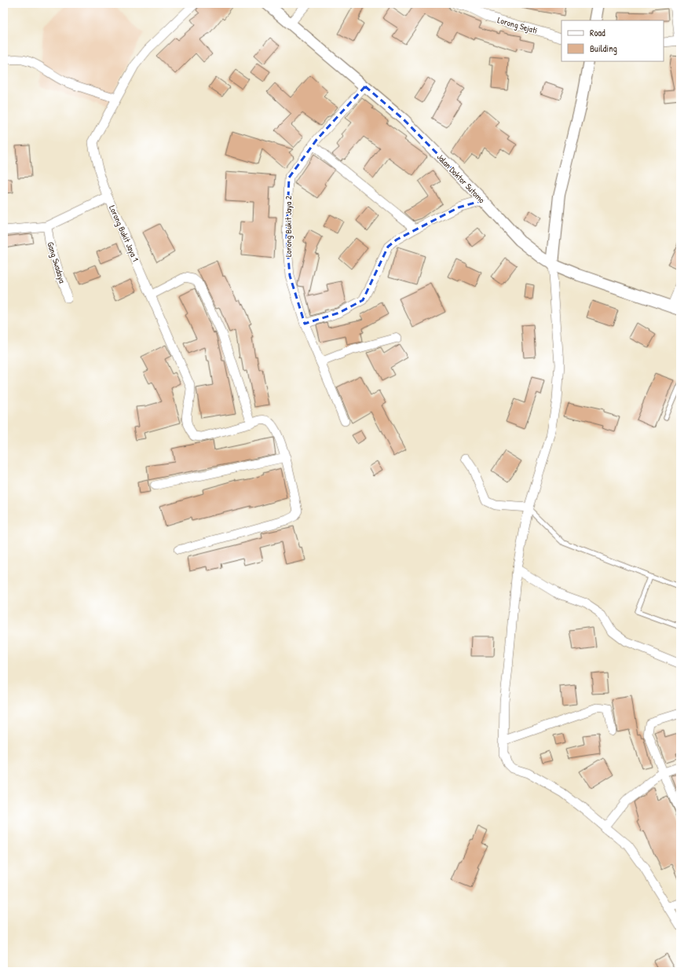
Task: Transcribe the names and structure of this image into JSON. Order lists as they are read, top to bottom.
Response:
{
  "streets": {
    "street": [
      "Lorong Sejati",
      "Jalan Doktor Sutomo",
      "Lorong Bukit Jaya 2",
      "Lorong Bukit Jaya 1",
      "Gang Swadaya"
    ]
  },
  "crossings": [
    ["Jalan Doktor Sutomo", "Lorong Bukit Jaya 2"]
  ],
  "legend": ["Road", "Building"]
}
